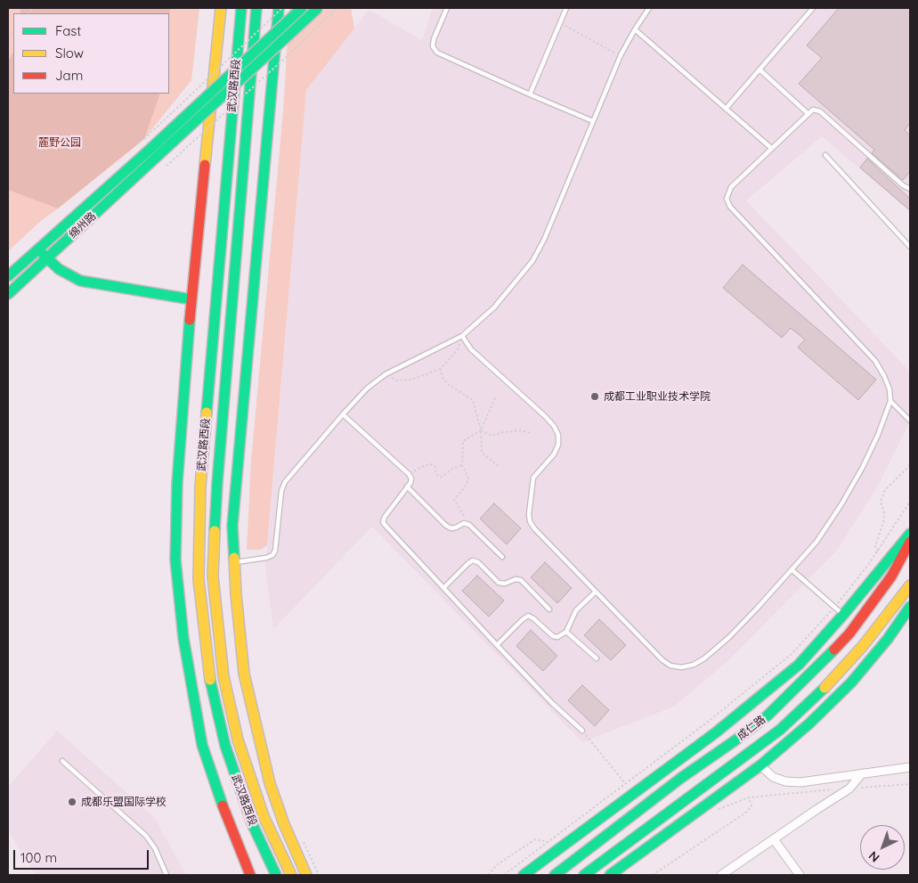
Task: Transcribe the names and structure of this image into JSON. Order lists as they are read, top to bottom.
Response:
{
  "streets": {
    "main road": ["武汉路西段", "绵州路", "成仁路"]
  },
  "parks": ["麓野公园"],
  "places": ["成都工业职业技术学院", "成都乐盟国际学校"],
  "legend": ["Fast", "Slow", "Jam"],
  "scale_bar": "100 m",
  "north": "bottom left"
}
